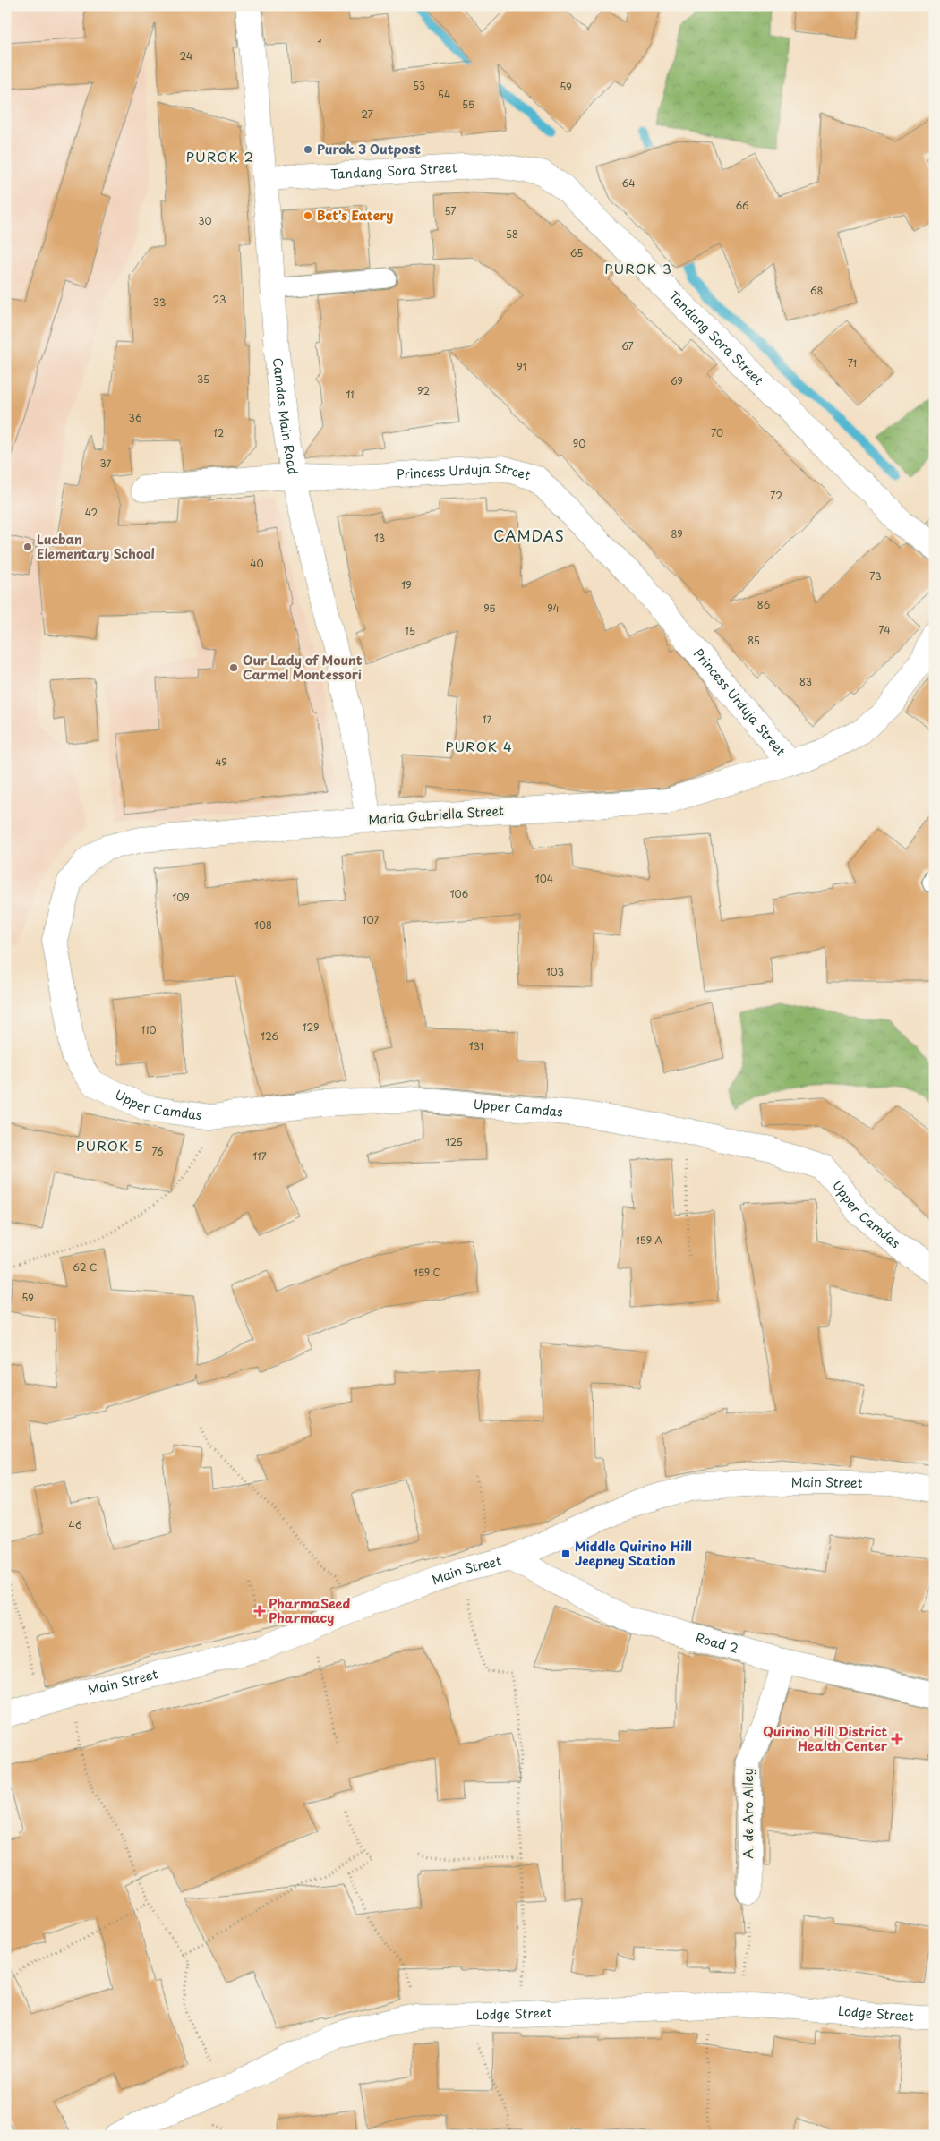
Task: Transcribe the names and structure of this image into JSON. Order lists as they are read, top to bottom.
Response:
{
  "streets": {
    "street": [
      "Tandang Sora Street",
      "Camdas Main Road",
      "Princess Urduja Street",
      "Maria Gabriella Street",
      "Upper Camdas",
      "Main Street",
      "Road 2",
      "A. de Aro Alley",
      "Lodge Street"
    ]
  },
  "crossings": [
    ["Tandang Sora Street", "Camdas Main Road"],
    ["Camdas Main Road", "Princess Urduja Street"],
    ["Camdas Main Road", "Maria Gabriella Street"],
    ["Princess Urduja Street", "Maria Gabriella Street"],
    ["Maria Gabriella Street", "Upper Camdas"],
    ["Main Street", "Road 2"],
    ["Road 2", "A. de Aro Alley"]
  ],
  "districts": [
    "PUROK 2",
    "PUROK 3",
    "CAMDAS",
    "PUROK 4",
    "PUROK 5"
  ],
  "places": {
    "other": [
      "Purok 3 Outpost",
      "Bet's Eatery",
      "Lucban Elementary School",
      "Our Lady of Mount Carmel Montessori"
    ],
    "transit": ["Middle Quirino Hill Jeepney Station"],
    "health": ["PharmaSeed Pharmacy", "Quirino Hill District Health Center"]
  },
  "house_numbers": [
    "1",
    "24",
    "53",
    "59",
    "54",
    "55",
    "27",
    "64",
    "66",
    "57",
    "30",
    "58",
    "65",
    "68",
    "23",
    "33",
    "67",
    "71",
    "91",
    "35",
    "69",
    "92",
    "11",
    "36",
    "12",
    "70",
    "90",
    "37",
    "72",
    "42",
    "89",
    "13",
    "40",
    "73",
    "19",
    "86",
    "95",
    "94",
    "74",
    "15",
    "85",
    "83",
    "17",
    "49",
    "104",
    "106",
    "109",
    "107",
    "108",
    "103",
    "129",
    "110",
    "126",
    "131",
    "125",
    "76",
    "117",
    "159 A",
    "62 C",
    "159 C",
    "59",
    "46"
  ]
}
